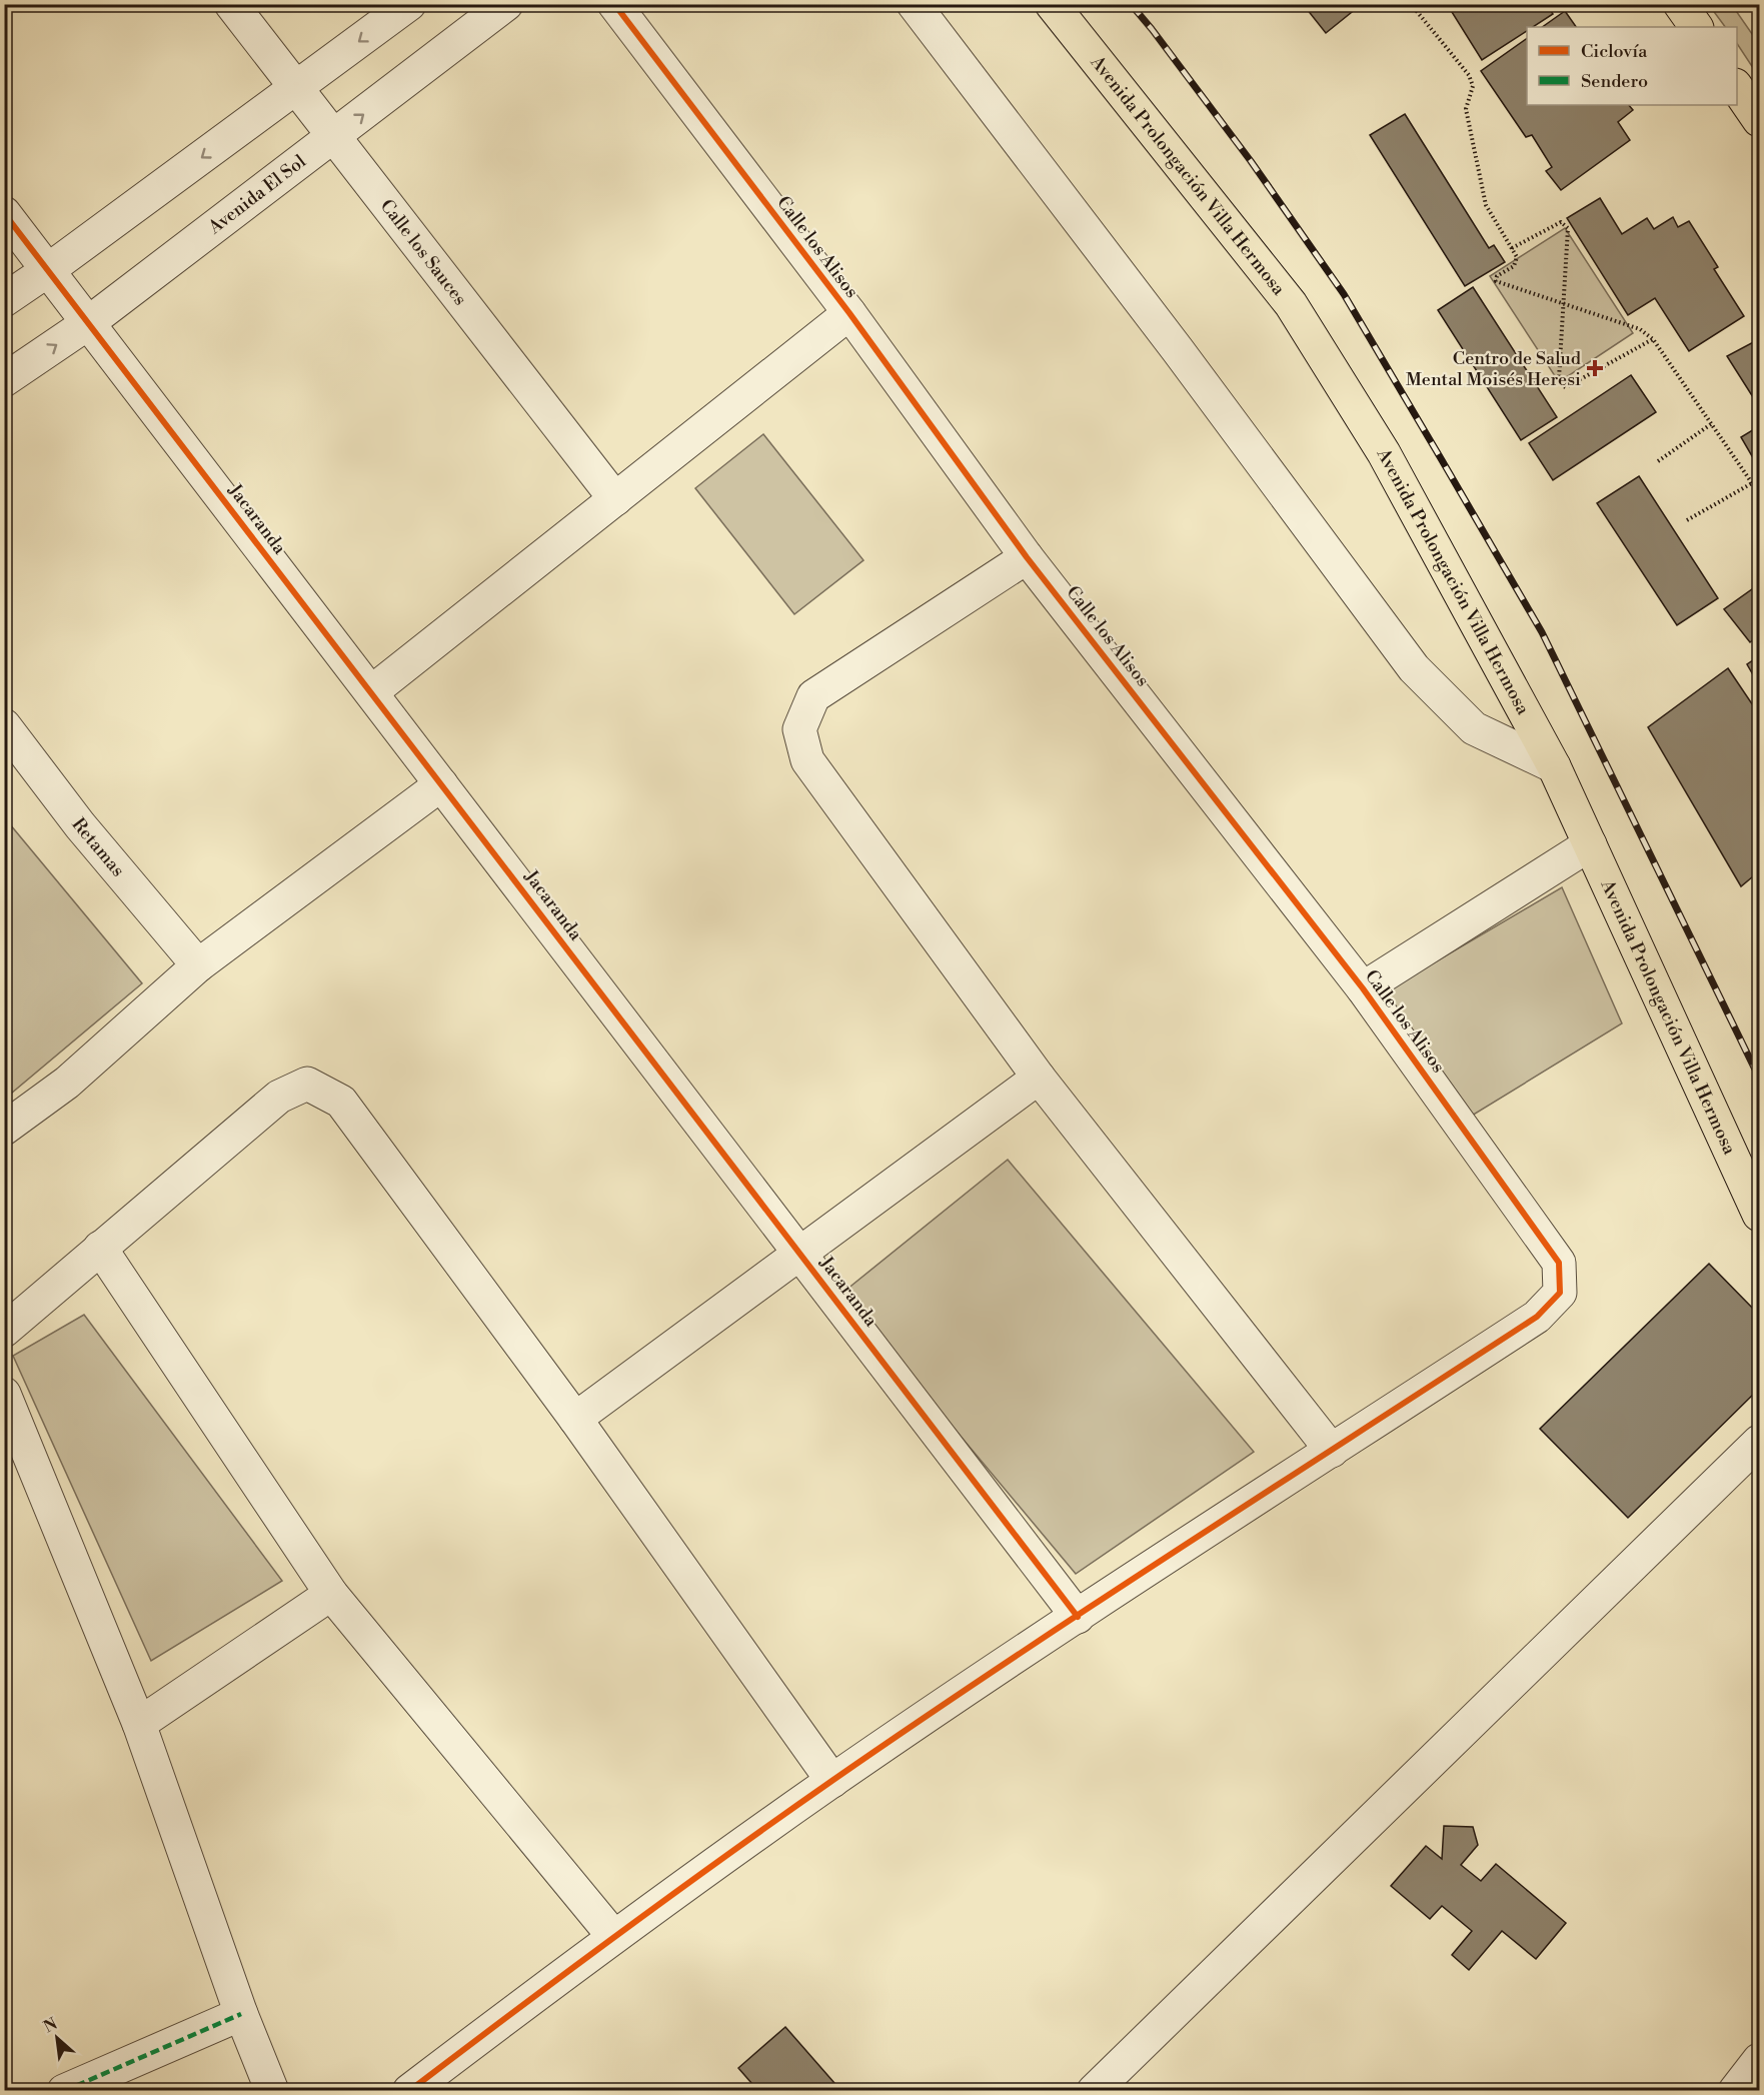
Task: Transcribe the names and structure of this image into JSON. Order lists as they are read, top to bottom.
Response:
{
  "streets": {
    "main road": ["Avenida Prolongación Villa Hermosa"],
    "street": [
      "Avenida El Sol",
      "Calle los Alisos",
      "Calle los Sauces",
      "Jacaranda",
      "Retamas"
    ]
  },
  "crossings": [
    ["Avenida El Sol", "Calle los Sauces"],
    ["Avenida El Sol", "Jacaranda"]
  ],
  "places": {
    "health": ["Centro de Salud Mental Moisés Heresi"]
  },
  "legend": ["Ciclovía", "Sendero"],
  "north": "top left"
}
